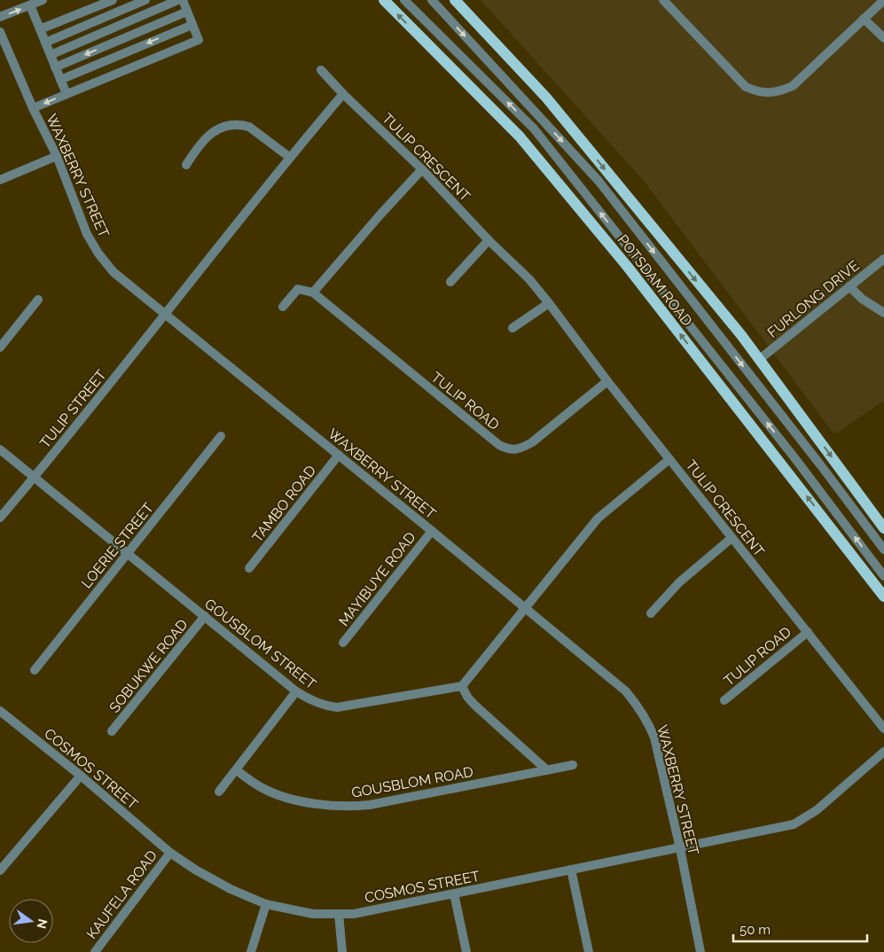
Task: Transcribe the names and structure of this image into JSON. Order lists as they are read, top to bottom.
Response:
{
  "streets": {
    "main road": ["POTSDAM ROAD"],
    "street": [
      "TULIP CRESCENT",
      "WAXBERRY STREET",
      "FURLONG DRIVE",
      "TULIP ROAD",
      "TULIP STREET",
      "TAMBO ROAD",
      "LOERIE STREET",
      "MAYIBUYE ROAD",
      "GOUSBLOM STREET",
      "SOBUKWE ROAD",
      "COSMOS STREET",
      "GOUSBLOM ROAD",
      "KAUFELA ROAD"
    ]
  },
  "crossings": [
    ["TULIP CRESCENT", "TULIP ROAD"],
    ["WAXBERRY STREET", "TULIP STREET"],
    ["WAXBERRY STREET", "TAMBO ROAD"],
    ["WAXBERRY STREET", "MAYIBUYE ROAD"],
    ["WAXBERRY STREET", "COSMOS STREET"],
    ["POTSDAM ROAD", "FURLONG DRIVE"],
    ["TULIP STREET", "GOUSBLOM STREET"],
    ["LOERIE STREET", "GOUSBLOM STREET"],
    ["GOUSBLOM STREET", "SOBUKWE ROAD"],
    ["COSMOS STREET", "KAUFELA ROAD"]
  ],
  "scale_bar": "50 m",
  "north": "right"
}
